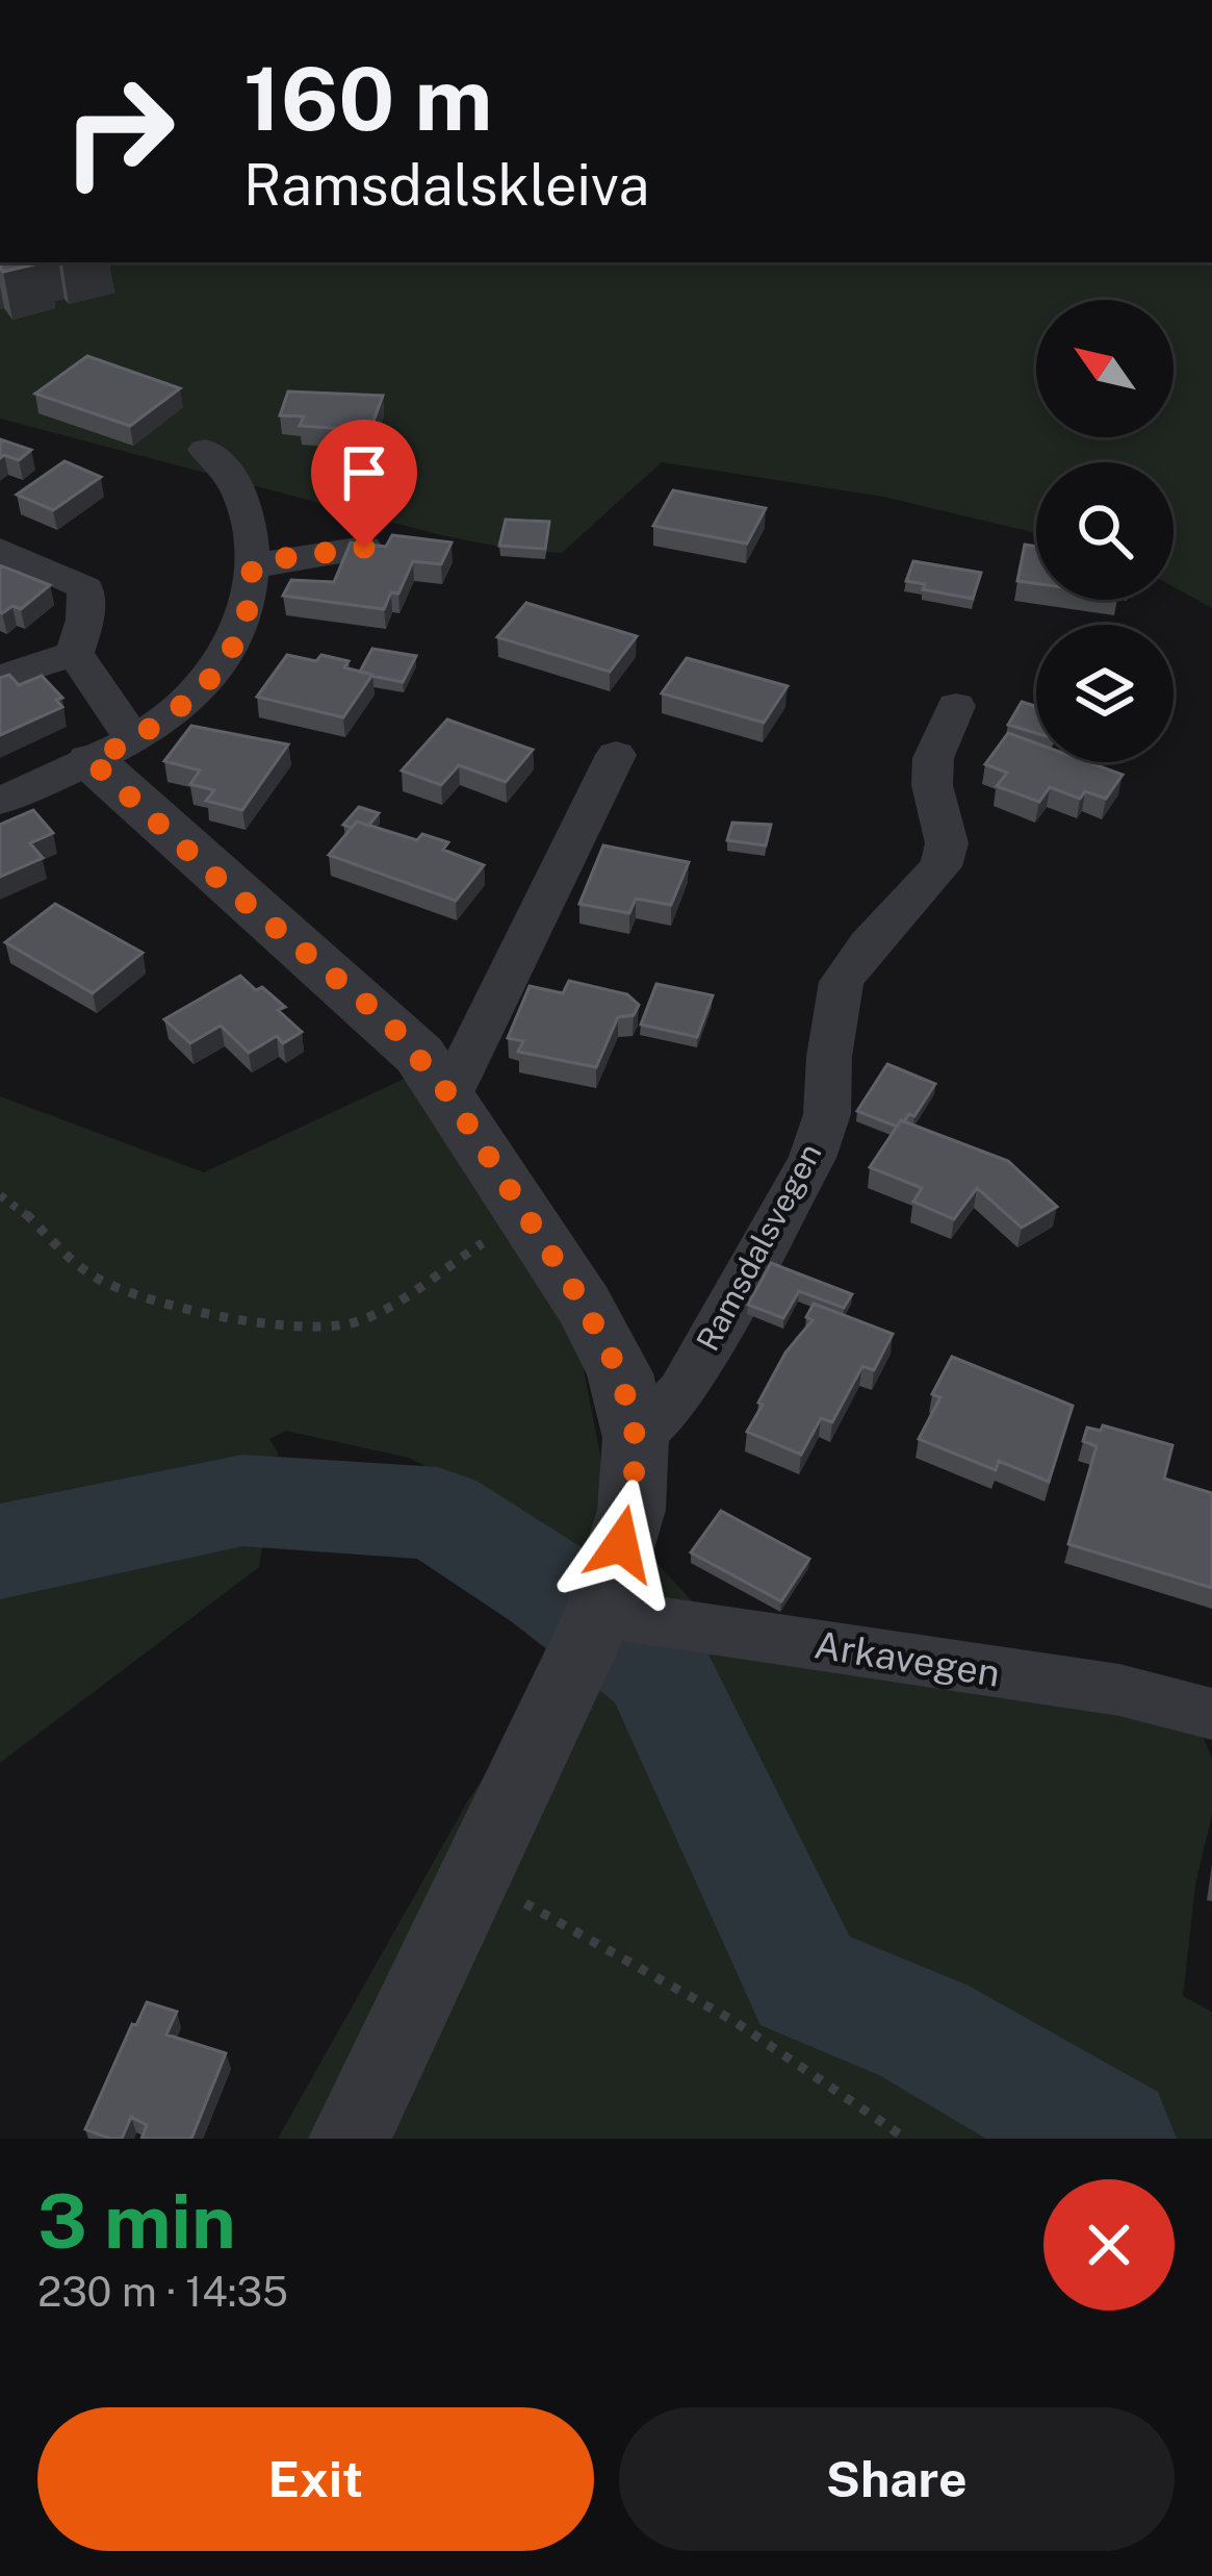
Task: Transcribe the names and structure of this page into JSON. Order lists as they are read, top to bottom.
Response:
{
  "streets": {
    "street": ["Ramsdalsvegen", "Arkavegen"]
  },
  "north": "top left",
  "page": {
    "turn": ["160 m", "Ramsdalskleiva"],
    "heading": ["3 min", "230 m · 14:35"],
    "buttons": ["Exit", "Share"]
  }
}
